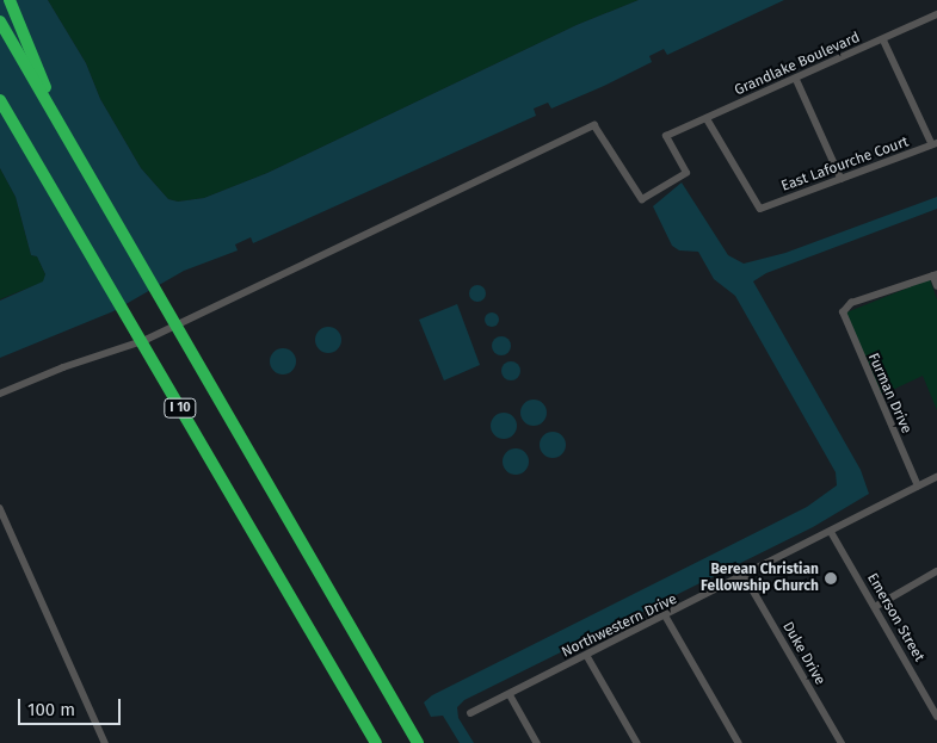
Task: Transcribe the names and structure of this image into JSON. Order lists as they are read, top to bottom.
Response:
{
  "streets": {
    "highway": ["I 10"],
    "street": [
      "Grandlake Boulevard",
      "East Lafourche Court",
      "Furman Drive",
      "Emerson Street",
      "Northwestern Drive",
      "Duke Drive"
    ]
  },
  "crossings": [
    ["Grandlake Boulevard", "East Lafourche Court"],
    ["Furman Drive", "Northwestern Drive"],
    ["Emerson Street", "Northwestern Drive"],
    ["Northwestern Drive", "Duke Drive"]
  ],
  "places": ["Berean Christian Fellowship Church"],
  "scale_bar": "100 m"
}
